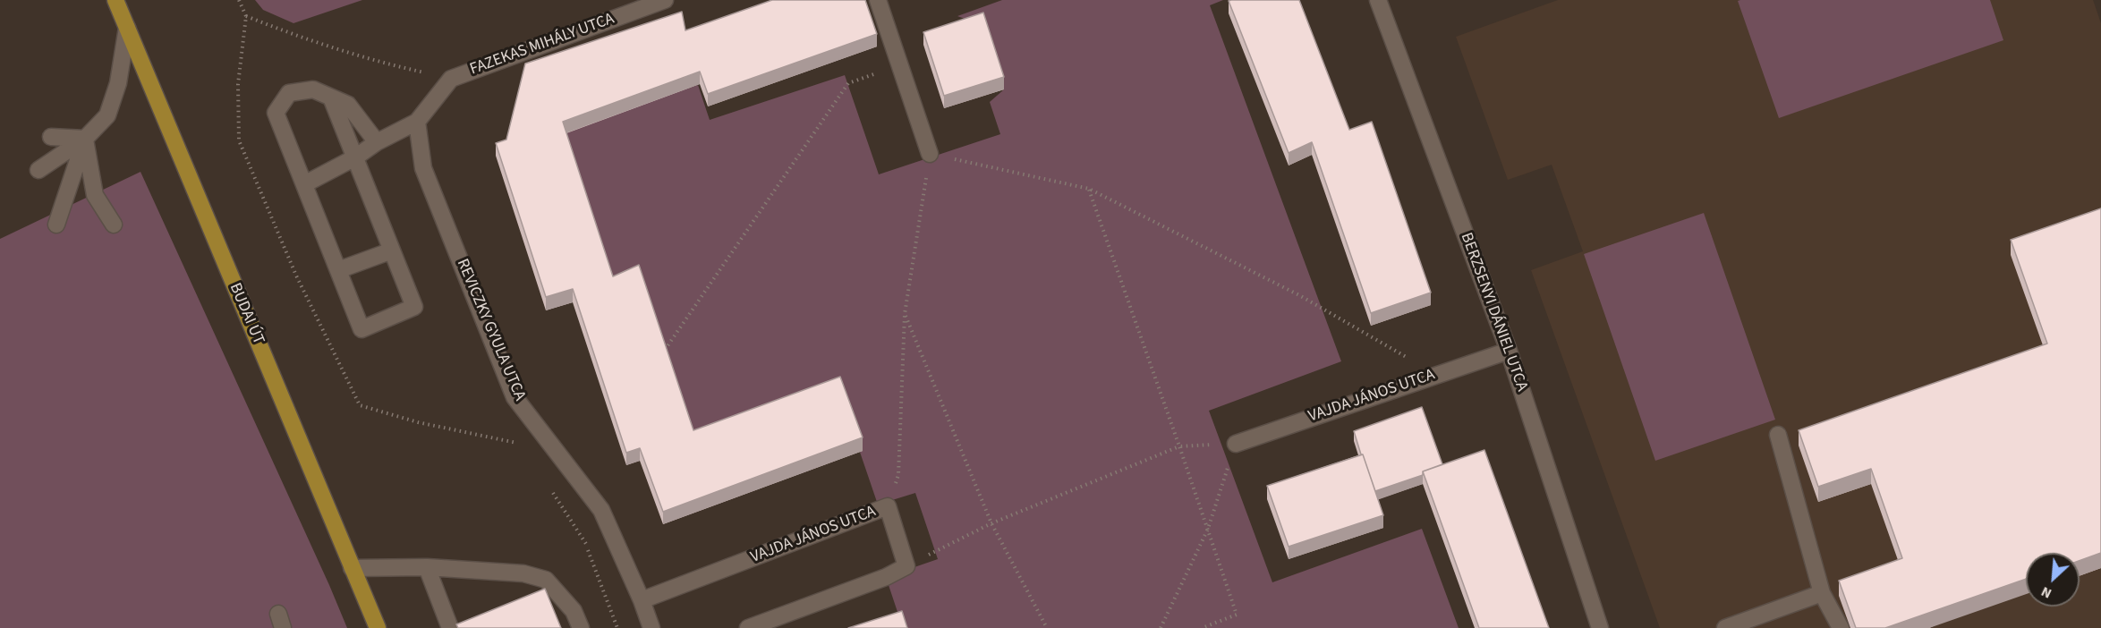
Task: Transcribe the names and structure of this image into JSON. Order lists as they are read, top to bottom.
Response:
{
  "streets": {
    "main road": ["BUDAI ÚT"],
    "street": [
      "FAZEKAS MIHÁLY UTCA",
      "BERZSENYI DÁNIEL UTCA",
      "REVICZKY GYULA UTCA",
      "VAJDA JÁNOS UTCA"
    ]
  },
  "crossings": [
    ["BERZSENYI DÁNIEL UTCA", "VAJDA JÁNOS UTCA"],
    ["REVICZKY GYULA UTCA", "VAJDA JÁNOS UTCA"]
  ],
  "north": "bottom left"
}
